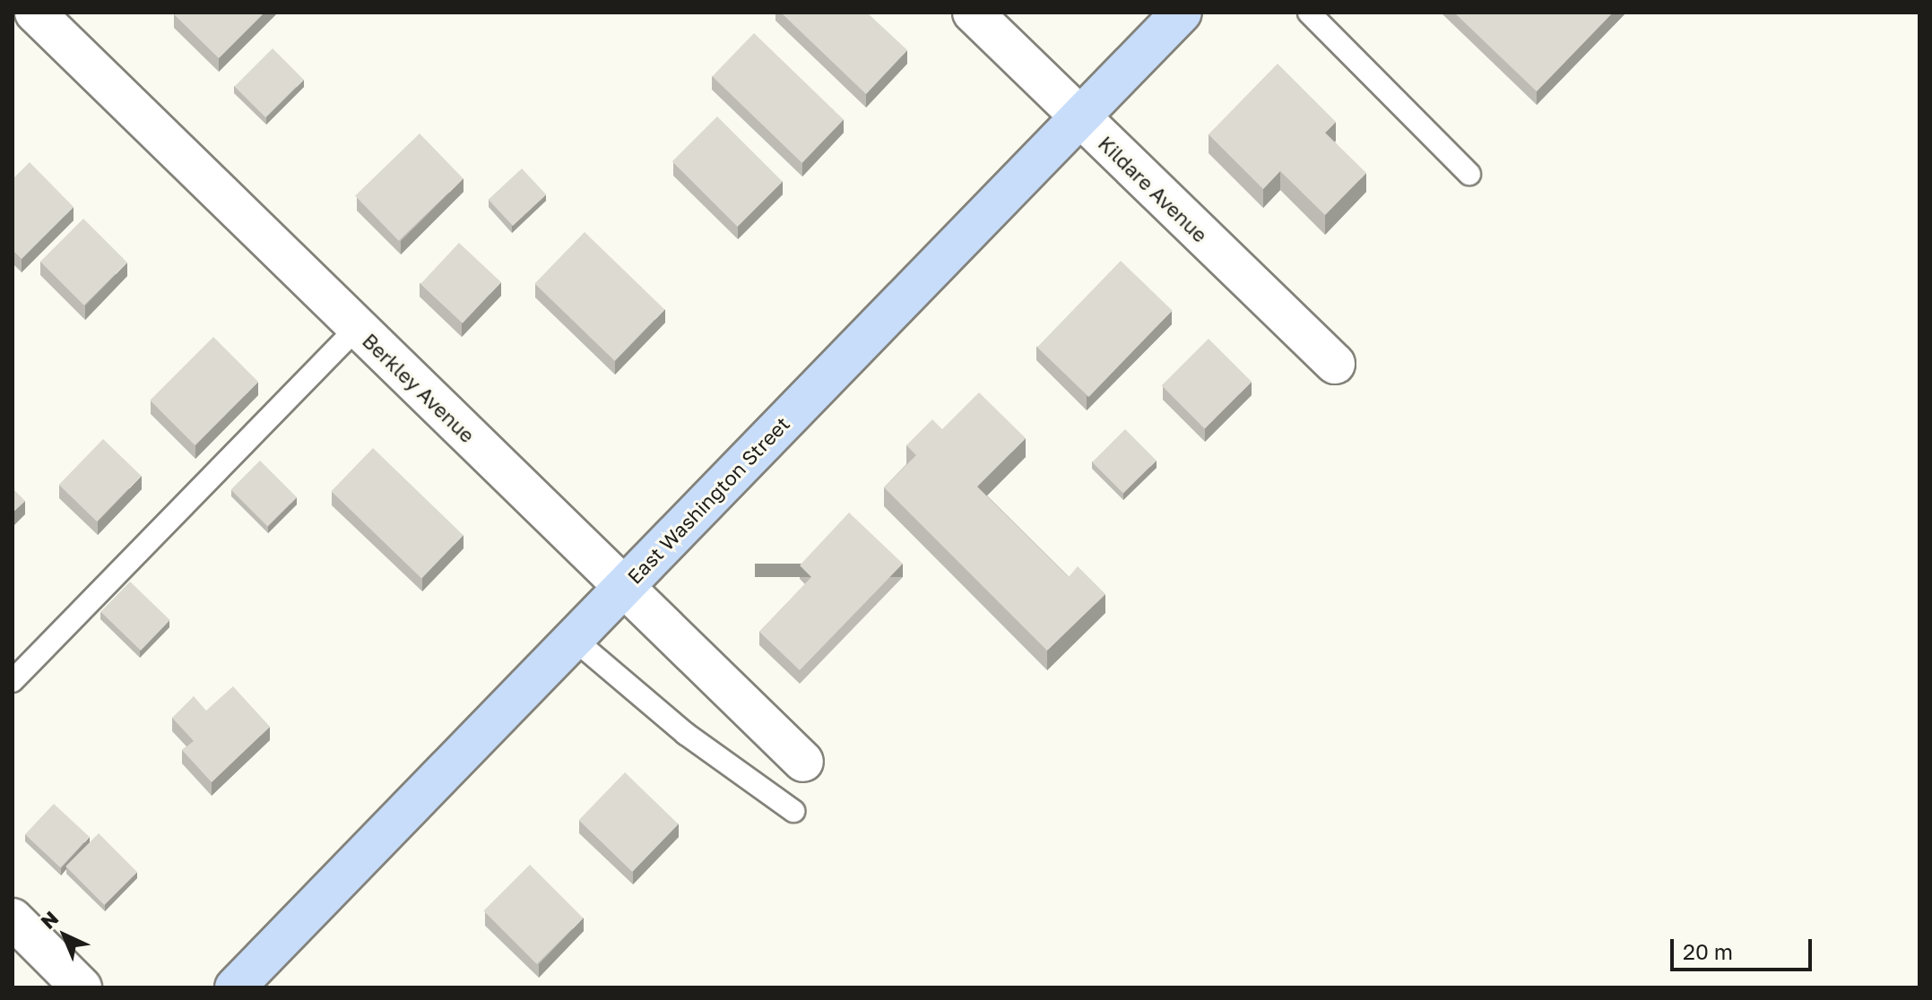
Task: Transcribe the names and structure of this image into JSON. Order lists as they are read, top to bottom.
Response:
{
  "streets": {
    "street": ["Kildare Avenue", "Berkley Avenue", "East Washington Street"]
  },
  "crossings": [
    ["Kildare Avenue", "East Washington Street"],
    ["Berkley Avenue", "East Washington Street"]
  ],
  "scale_bar": "20 m",
  "north": "top left"
}
